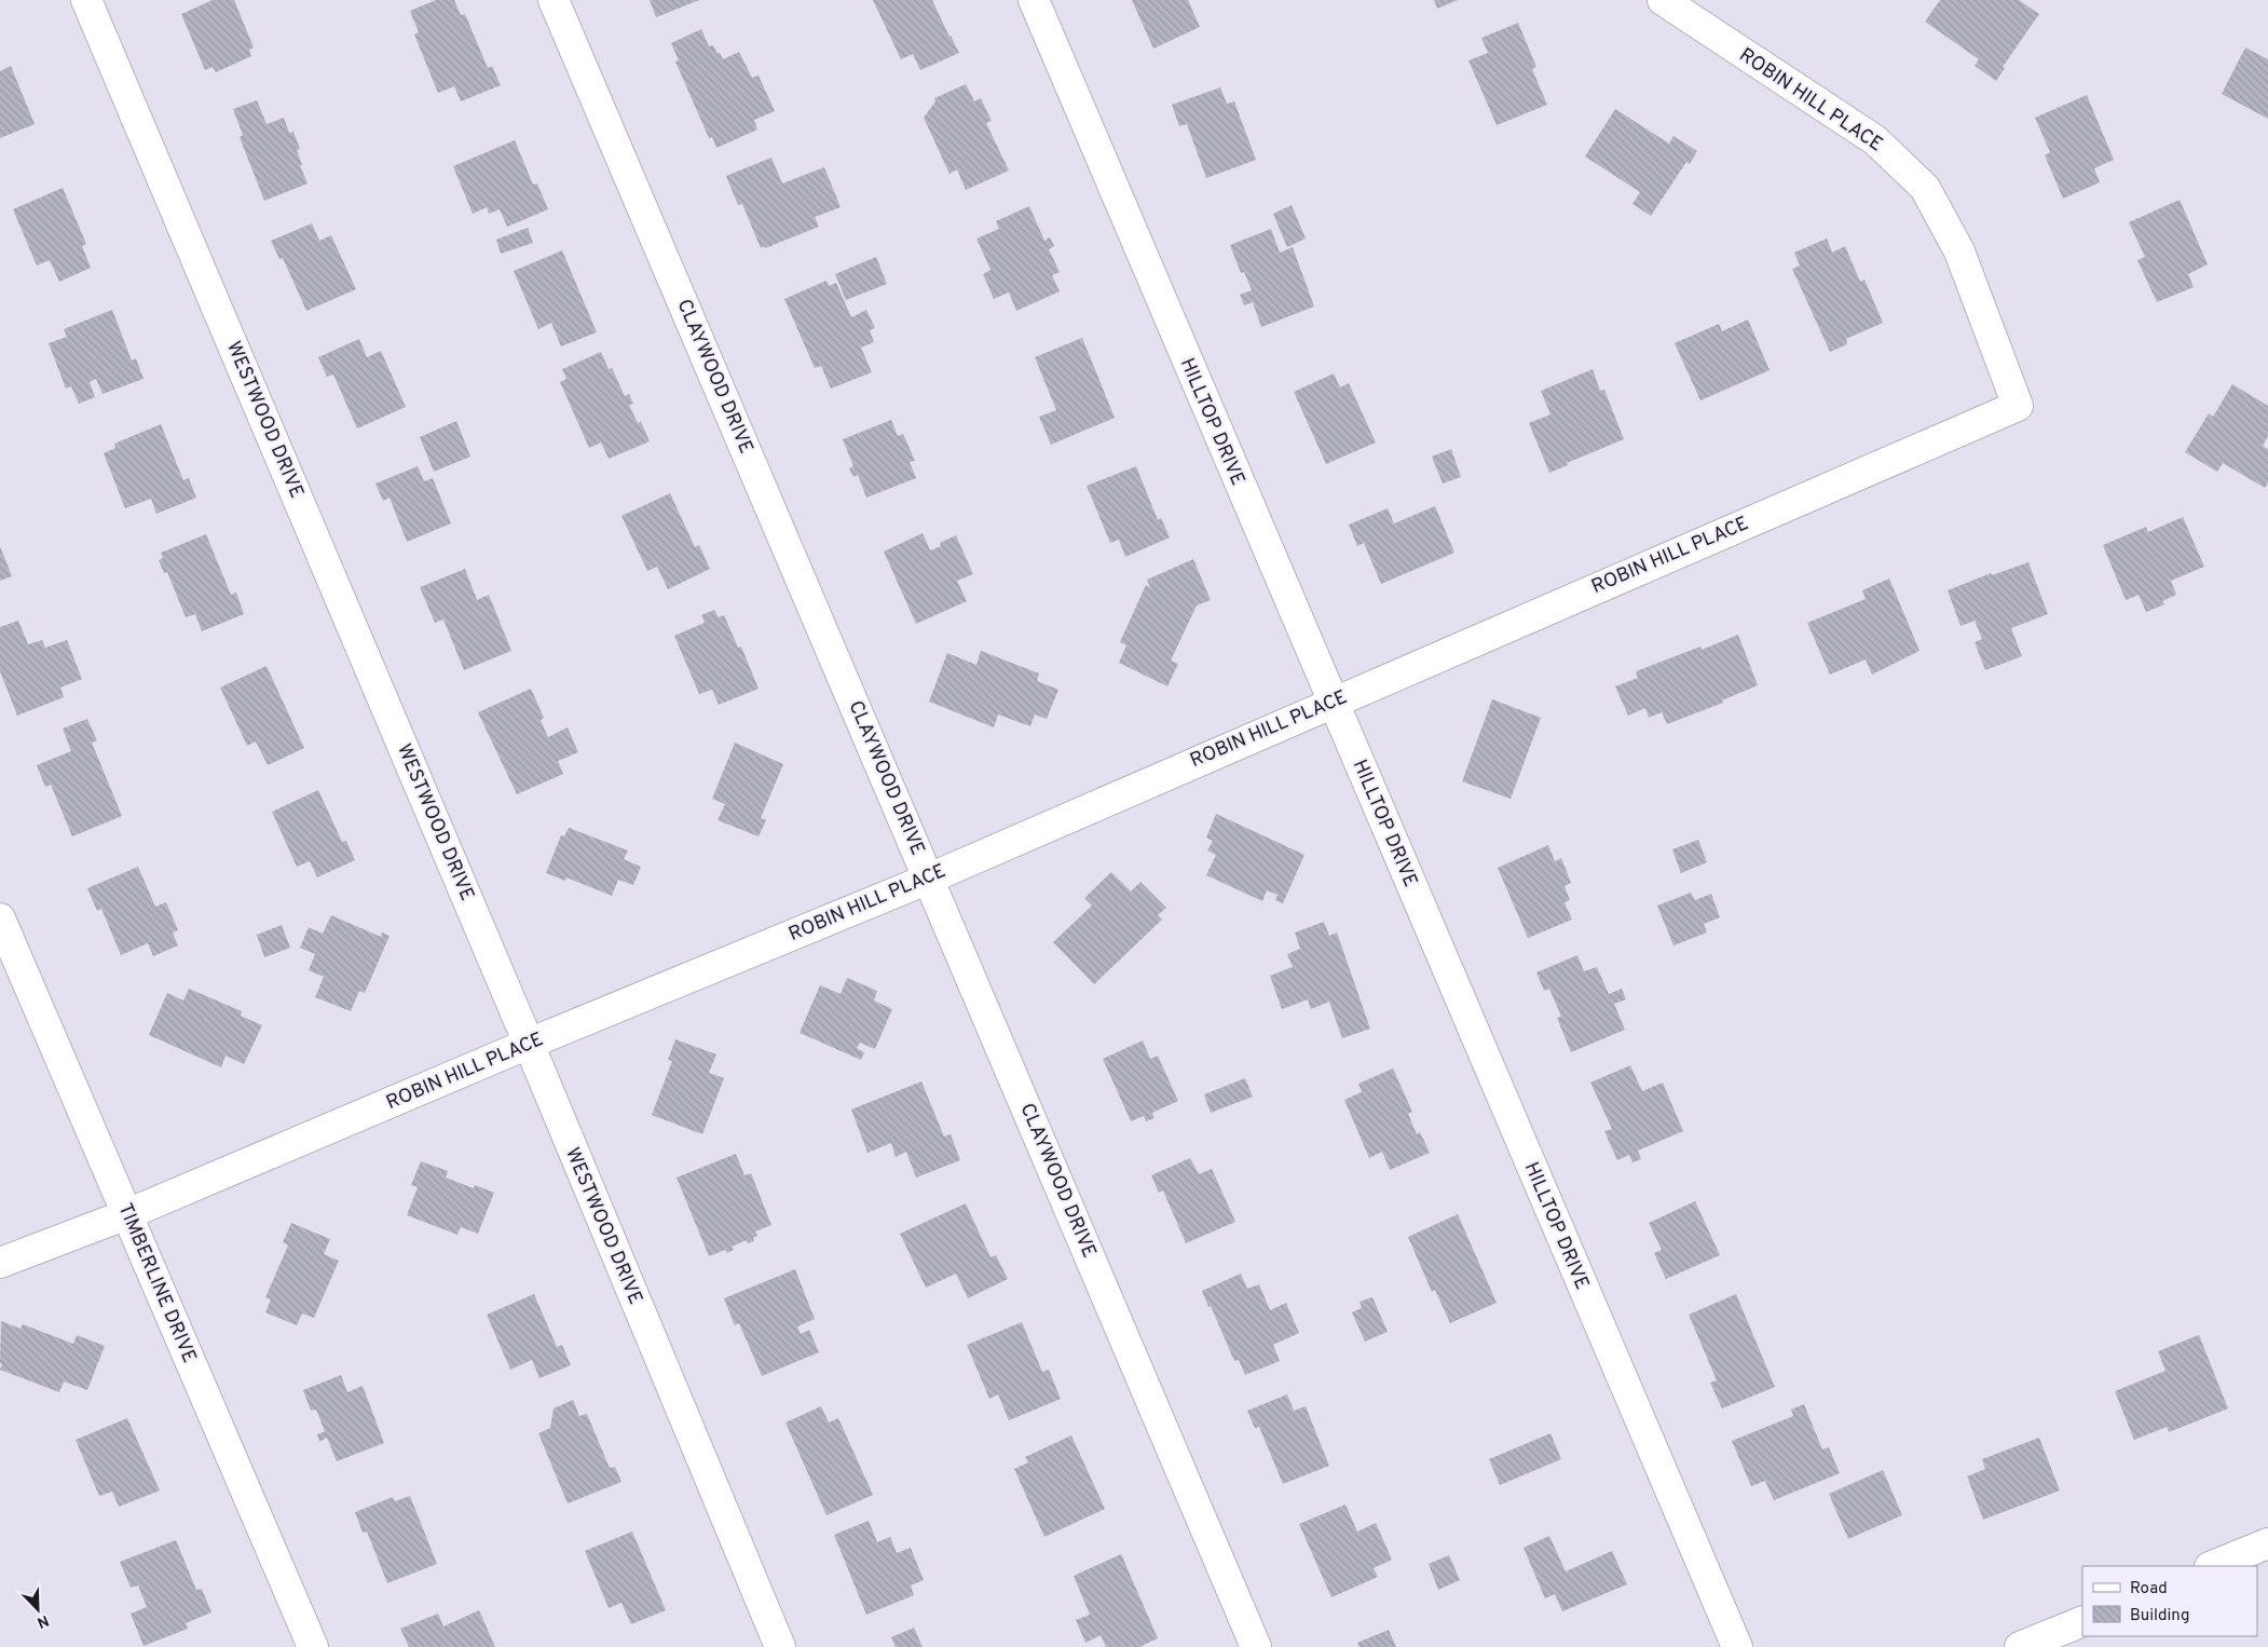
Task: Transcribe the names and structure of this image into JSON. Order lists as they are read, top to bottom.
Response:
{
  "streets": {
    "street": [
      "ROBIN HILL PLACE",
      "CLAYWOOD DRIVE",
      "WESTWOOD DRIVE",
      "HILLTOP DRIVE",
      "TIMBERLINE DRIVE"
    ]
  },
  "crossings": [
    ["ROBIN HILL PLACE", "CLAYWOOD DRIVE"],
    ["ROBIN HILL PLACE", "WESTWOOD DRIVE"],
    ["ROBIN HILL PLACE", "HILLTOP DRIVE"],
    ["ROBIN HILL PLACE", "TIMBERLINE DRIVE"]
  ],
  "legend": ["Road", "Building"],
  "north": "bottom right"
}
